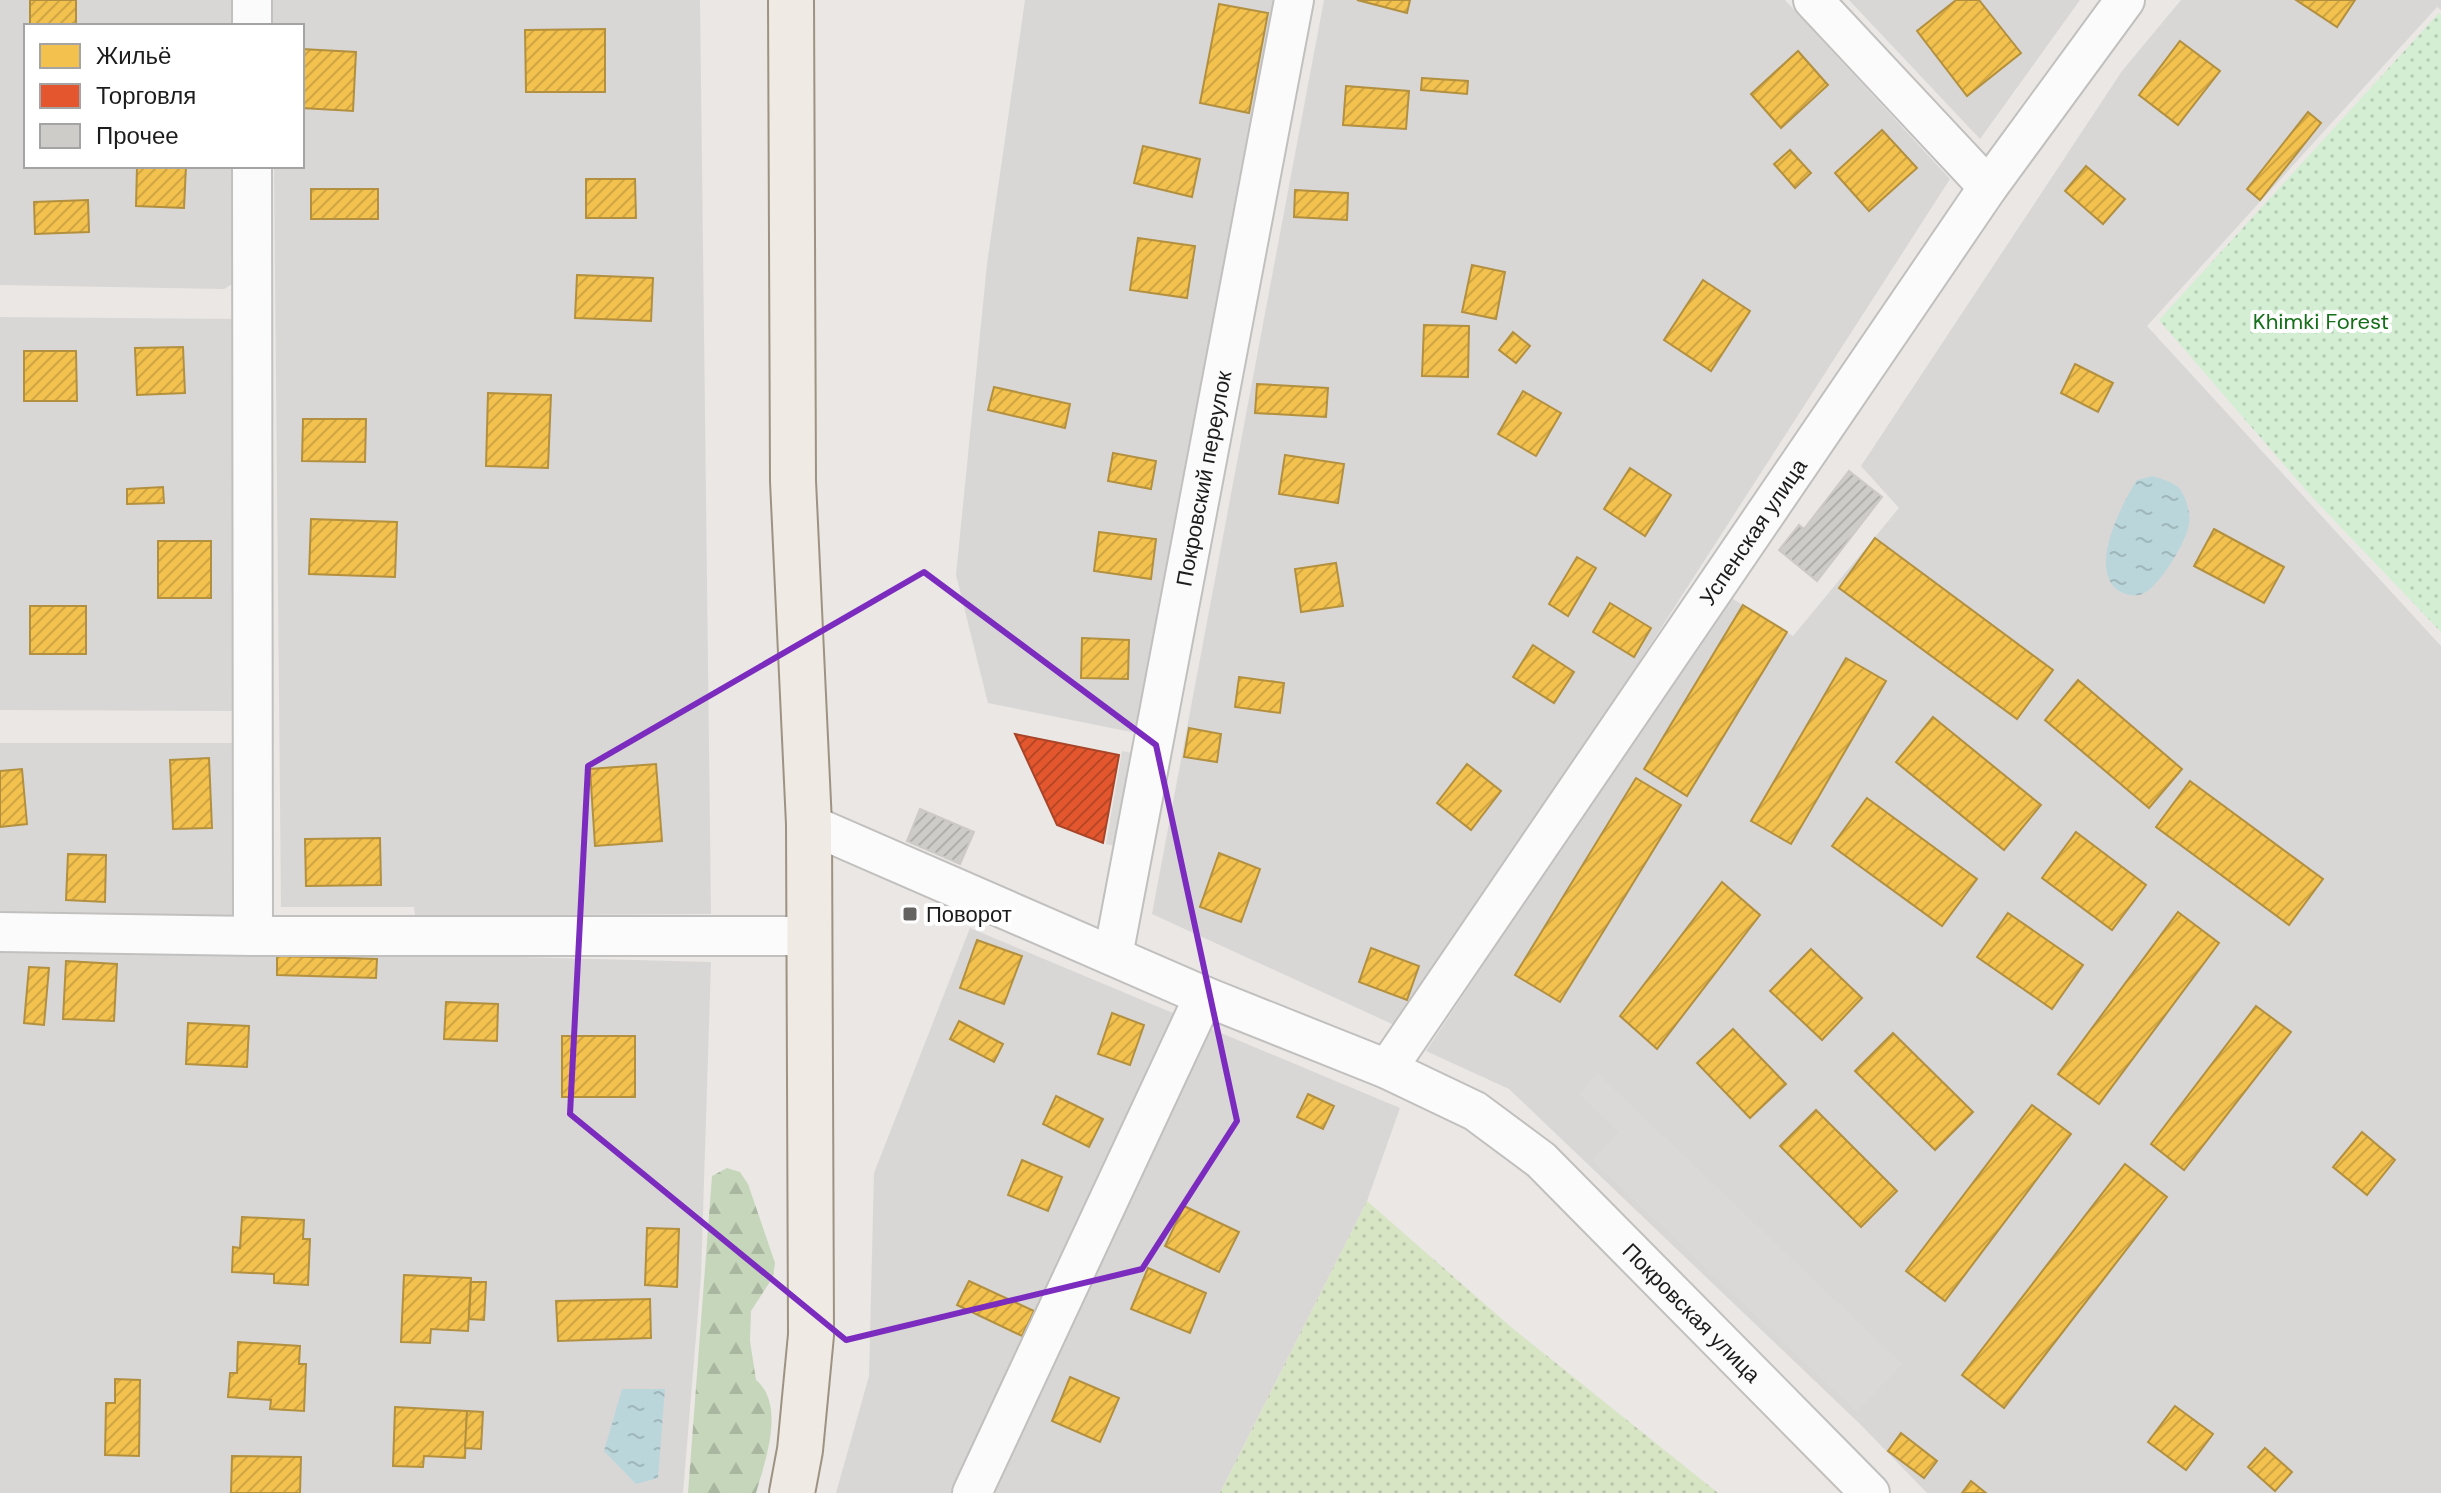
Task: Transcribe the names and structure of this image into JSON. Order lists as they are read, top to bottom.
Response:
{
  "streets": {
    "street": ["Покровский переулок", "Успенская улица", "Покровская улица"]
  },
  "crossings": [
    ["Покровский переулок", "Покровская улица"],
    ["Успенская улица", "Покровская улица"]
  ],
  "parks": ["Khimki Forest"],
  "places": {
    "transit": ["Поворот"]
  },
  "legend": ["Жильё", "Торговля", "Прочее"]
}
